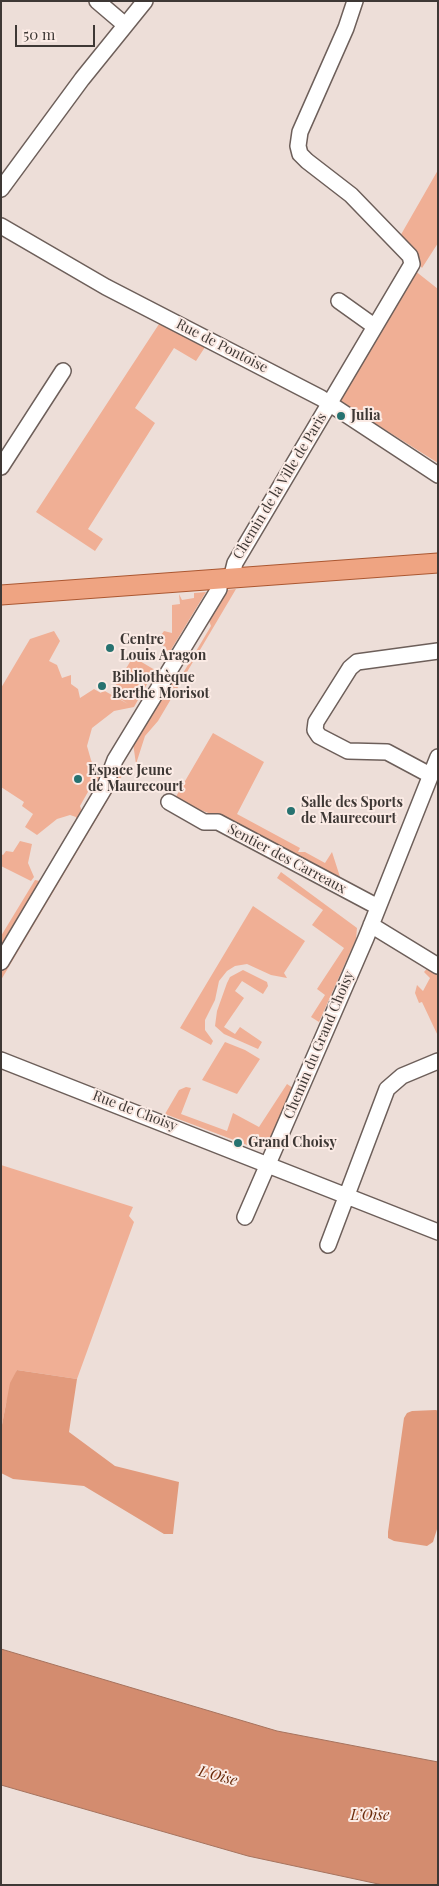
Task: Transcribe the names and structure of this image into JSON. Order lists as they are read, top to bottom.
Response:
{
  "streets": {
    "street": [
      "Rue de Pontoise",
      "Chemin de la Ville de Paris",
      "Sentier des Carreaux",
      "Chemin du Grand Choisy",
      "Rue de Choisy"
    ]
  },
  "crossings": [
    ["Rue de Pontoise", "Chemin de la Ville de Paris"],
    ["Sentier des Carreaux", "Chemin du Grand Choisy"],
    ["Chemin du Grand Choisy", "Rue de Choisy"]
  ],
  "water": ["L'Oise", "L’Oise"],
  "places": [
    "Julia",
    "Centre Louis Aragon",
    "Bibliothèque Berthe Morisot",
    "Espace Jeune de Maurecourt",
    "Salle des Sports de Maurecourt",
    "Grand Choisy"
  ],
  "scale_bar": "50 m"
}
